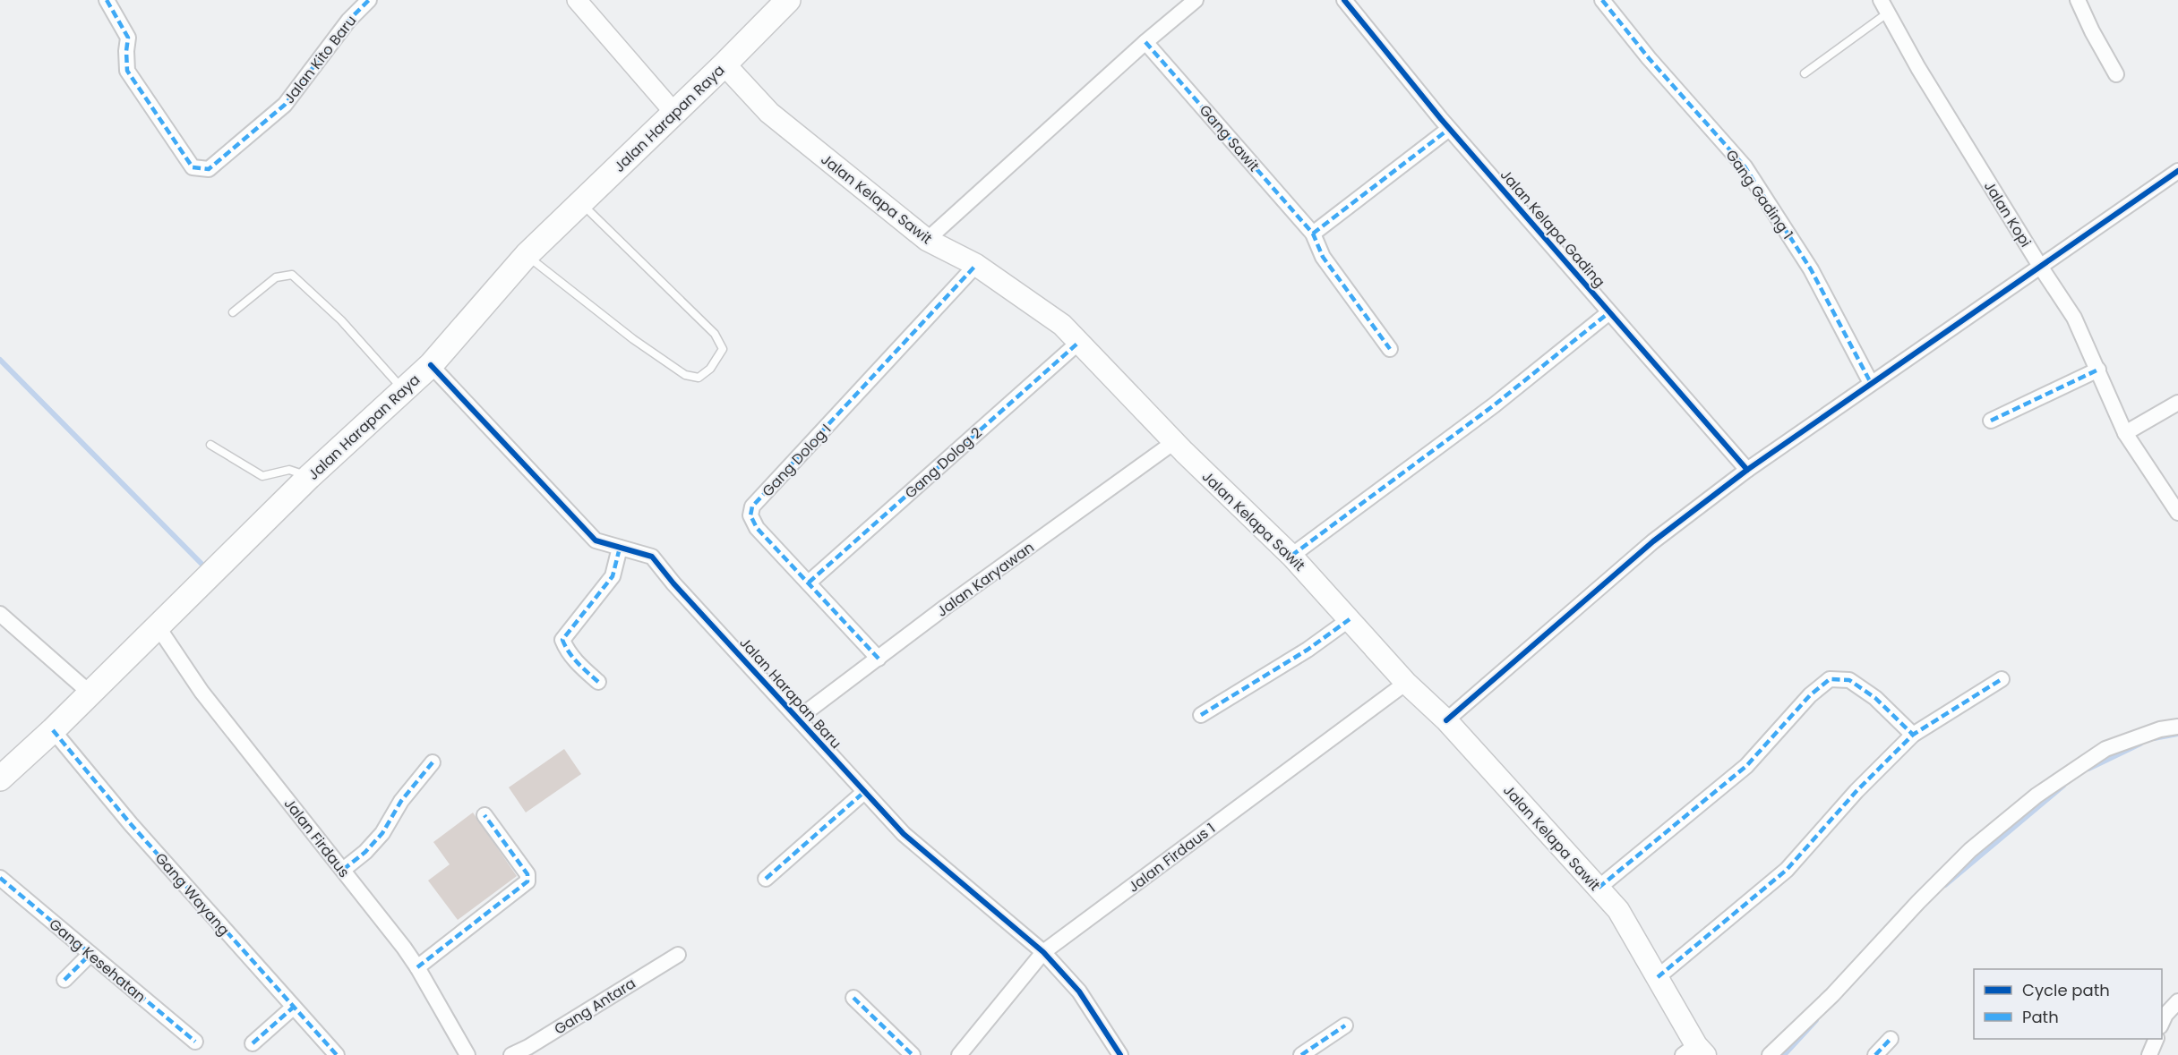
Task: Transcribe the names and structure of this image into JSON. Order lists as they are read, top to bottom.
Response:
{
  "streets": {
    "main road": ["Jalan Harapan Raya", "Jalan Kelapa Sawit"],
    "street": [
      "Jalan Kito Baru",
      "Gang Sawit",
      "Gang Gading 1",
      "Jalan Kopi",
      "Jalan Kelapa Gading",
      "Gang Dolog I",
      "Gang Dolog 2",
      "Jalan Karyawan",
      "Jalan Harapan Baru",
      "Jalan Firdaus",
      "Jalan Firdaus 1",
      "Gang Wayang",
      "Gang Kesehatan",
      "Gang Antara"
    ]
  },
  "crossings": [
    ["Jalan Harapan Raya", "Jalan Kelapa Sawit"],
    ["Jalan Harapan Raya", "Jalan Harapan Baru"],
    ["Jalan Harapan Raya", "Jalan Firdaus"],
    ["Jalan Harapan Raya", "Gang Wayang"],
    ["Jalan Kelapa Sawit", "Gang Dolog I"],
    ["Jalan Kelapa Sawit", "Gang Dolog 2"],
    ["Jalan Kelapa Sawit", "Jalan Karyawan"],
    ["Jalan Kelapa Sawit", "Jalan Firdaus 1"],
    ["Gang Dolog I", "Gang Dolog 2"],
    ["Gang Dolog I", "Jalan Karyawan"],
    ["Jalan Karyawan", "Jalan Harapan Baru"],
    ["Jalan Harapan Baru", "Jalan Firdaus 1"]
  ],
  "legend": ["Cycle path", "Path"]
}
